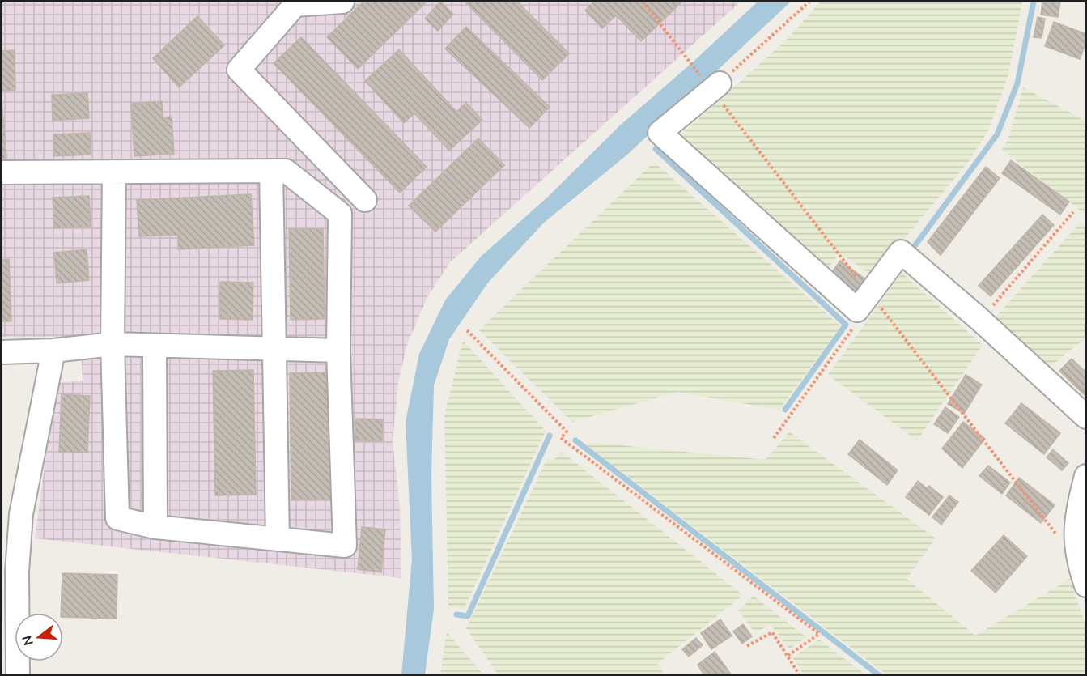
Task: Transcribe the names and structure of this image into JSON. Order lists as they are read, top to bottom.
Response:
{
  "north": "left"
}
